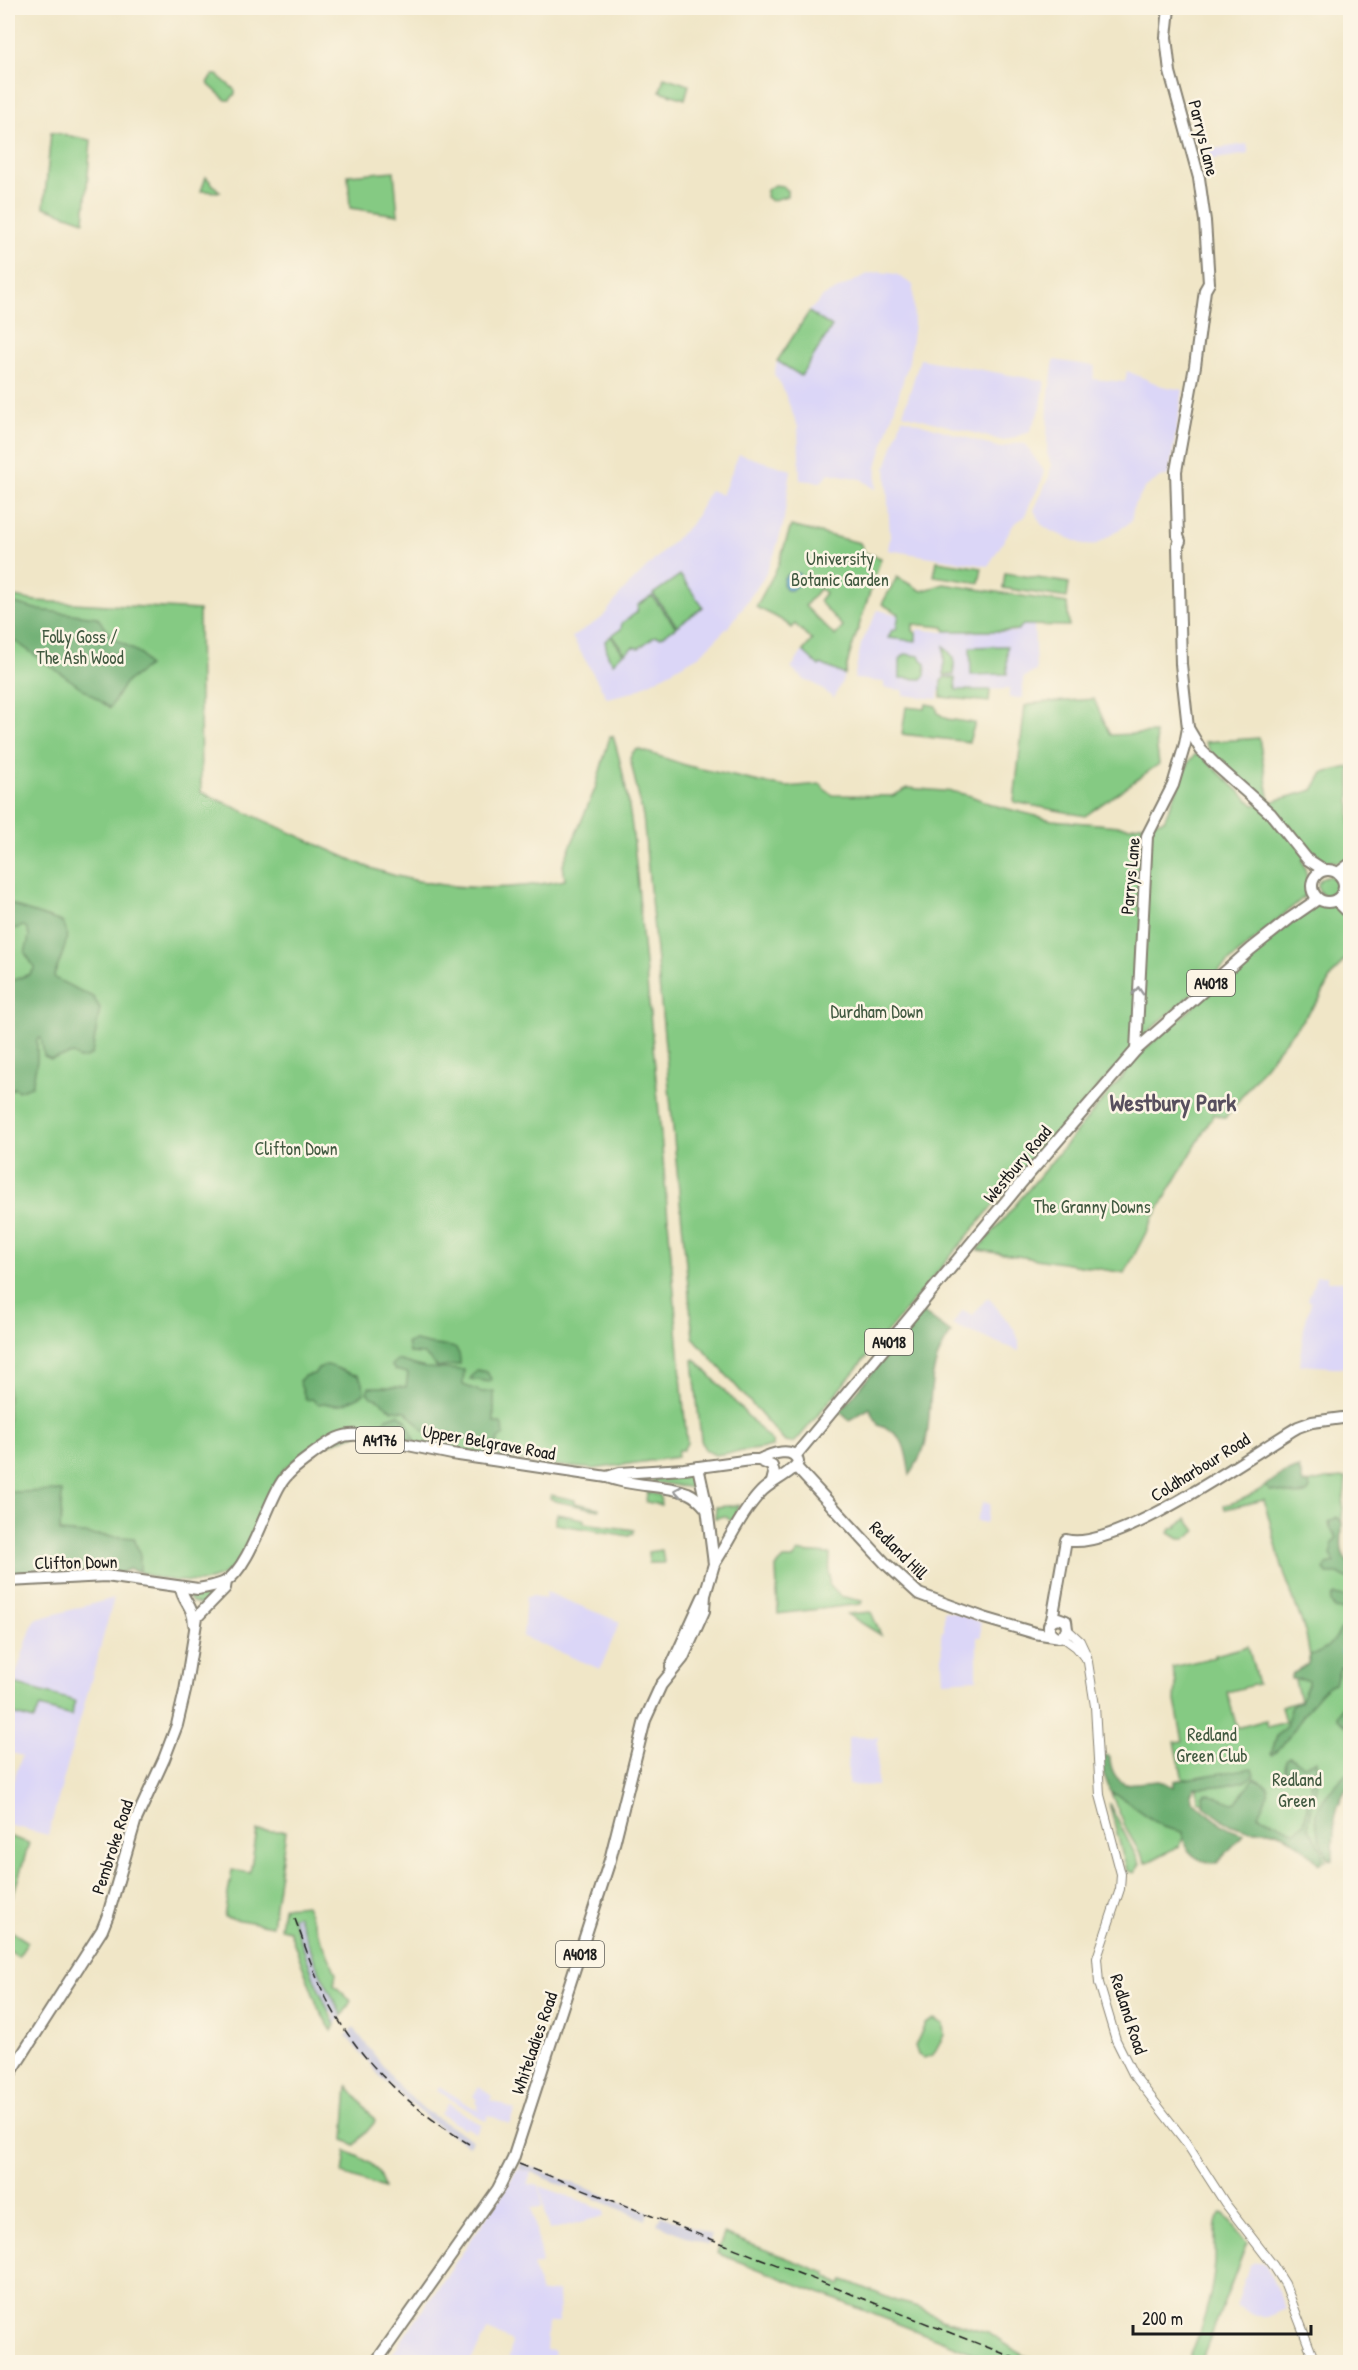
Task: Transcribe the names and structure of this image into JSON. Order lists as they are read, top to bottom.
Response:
{
  "streets": {
    "main road": [
      "Parrys Lane",
      "A4018",
      "Westbury Road",
      "A4176",
      "Upper Belgrave Road",
      "Coldharbour Road",
      "Redland Hill",
      "Clifton Down",
      "Pembroke Road",
      "Whiteladies Road"
    ],
    "street": ["Redland Road"]
  },
  "crossings": [
    ["Parrys Lane", "Westbury Road"],
    ["Westbury Road", "Upper Belgrave Road"],
    ["Westbury Road", "Redland Hill"],
    ["Westbury Road", "Whiteladies Road"],
    ["Upper Belgrave Road", "Redland Hill"],
    ["Upper Belgrave Road", "Clifton Down"],
    ["Upper Belgrave Road", "Pembroke Road"],
    ["Upper Belgrave Road", "Whiteladies Road"],
    ["Coldharbour Road", "Redland Hill"],
    ["Coldharbour Road", "Redland Road"],
    ["Redland Hill", "Redland Road"],
    ["Clifton Down", "Pembroke Road"]
  ],
  "districts": ["Westbury Park"],
  "parks": [
    "University Botanic Garden",
    "Folly Goss / The Ash Wood",
    "Durdham Down",
    "Clifton Down",
    "The Granny Downs",
    "Redland Green Club",
    "Redland Green"
  ],
  "scale_bar": "200 m"
}
